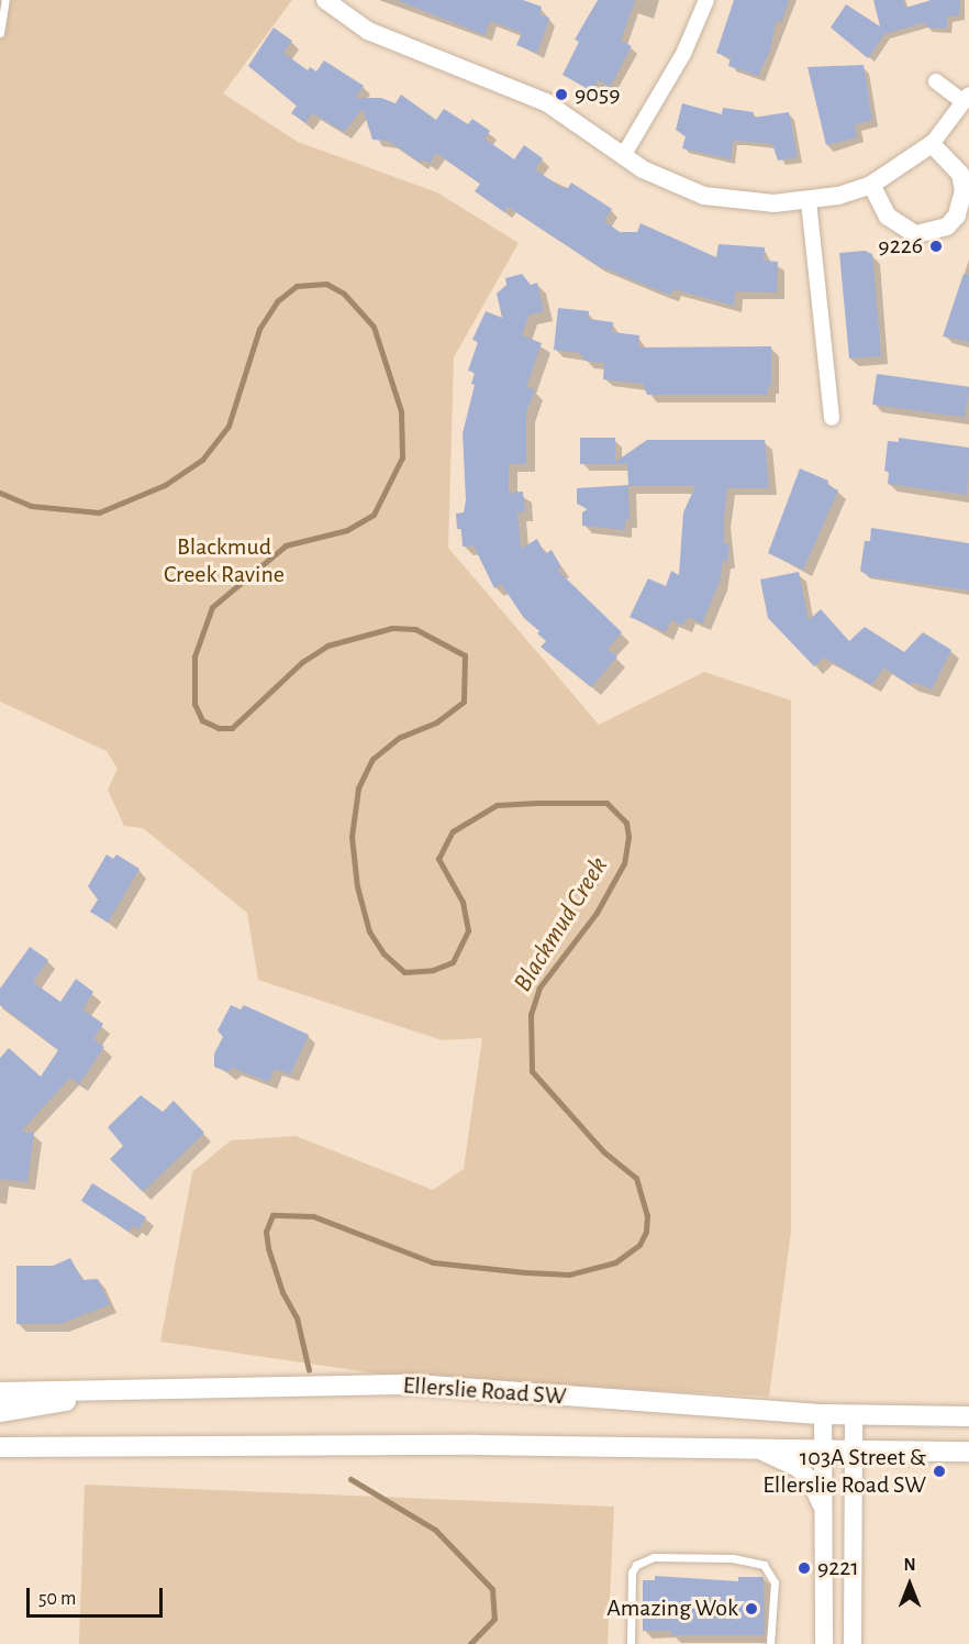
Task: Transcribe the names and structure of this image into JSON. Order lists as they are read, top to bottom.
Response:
{
  "streets": {
    "main road": ["Ellerslie Road SW"]
  },
  "water": ["Blackmud Creek"],
  "parks": ["Blackmud Creek Ravine"],
  "places": [
    "9059",
    "9226",
    "103A Street & Ellerslie Road SW",
    "9221",
    "Amazing Wok"
  ],
  "scale_bar": "50 m",
  "north": "top"
}
